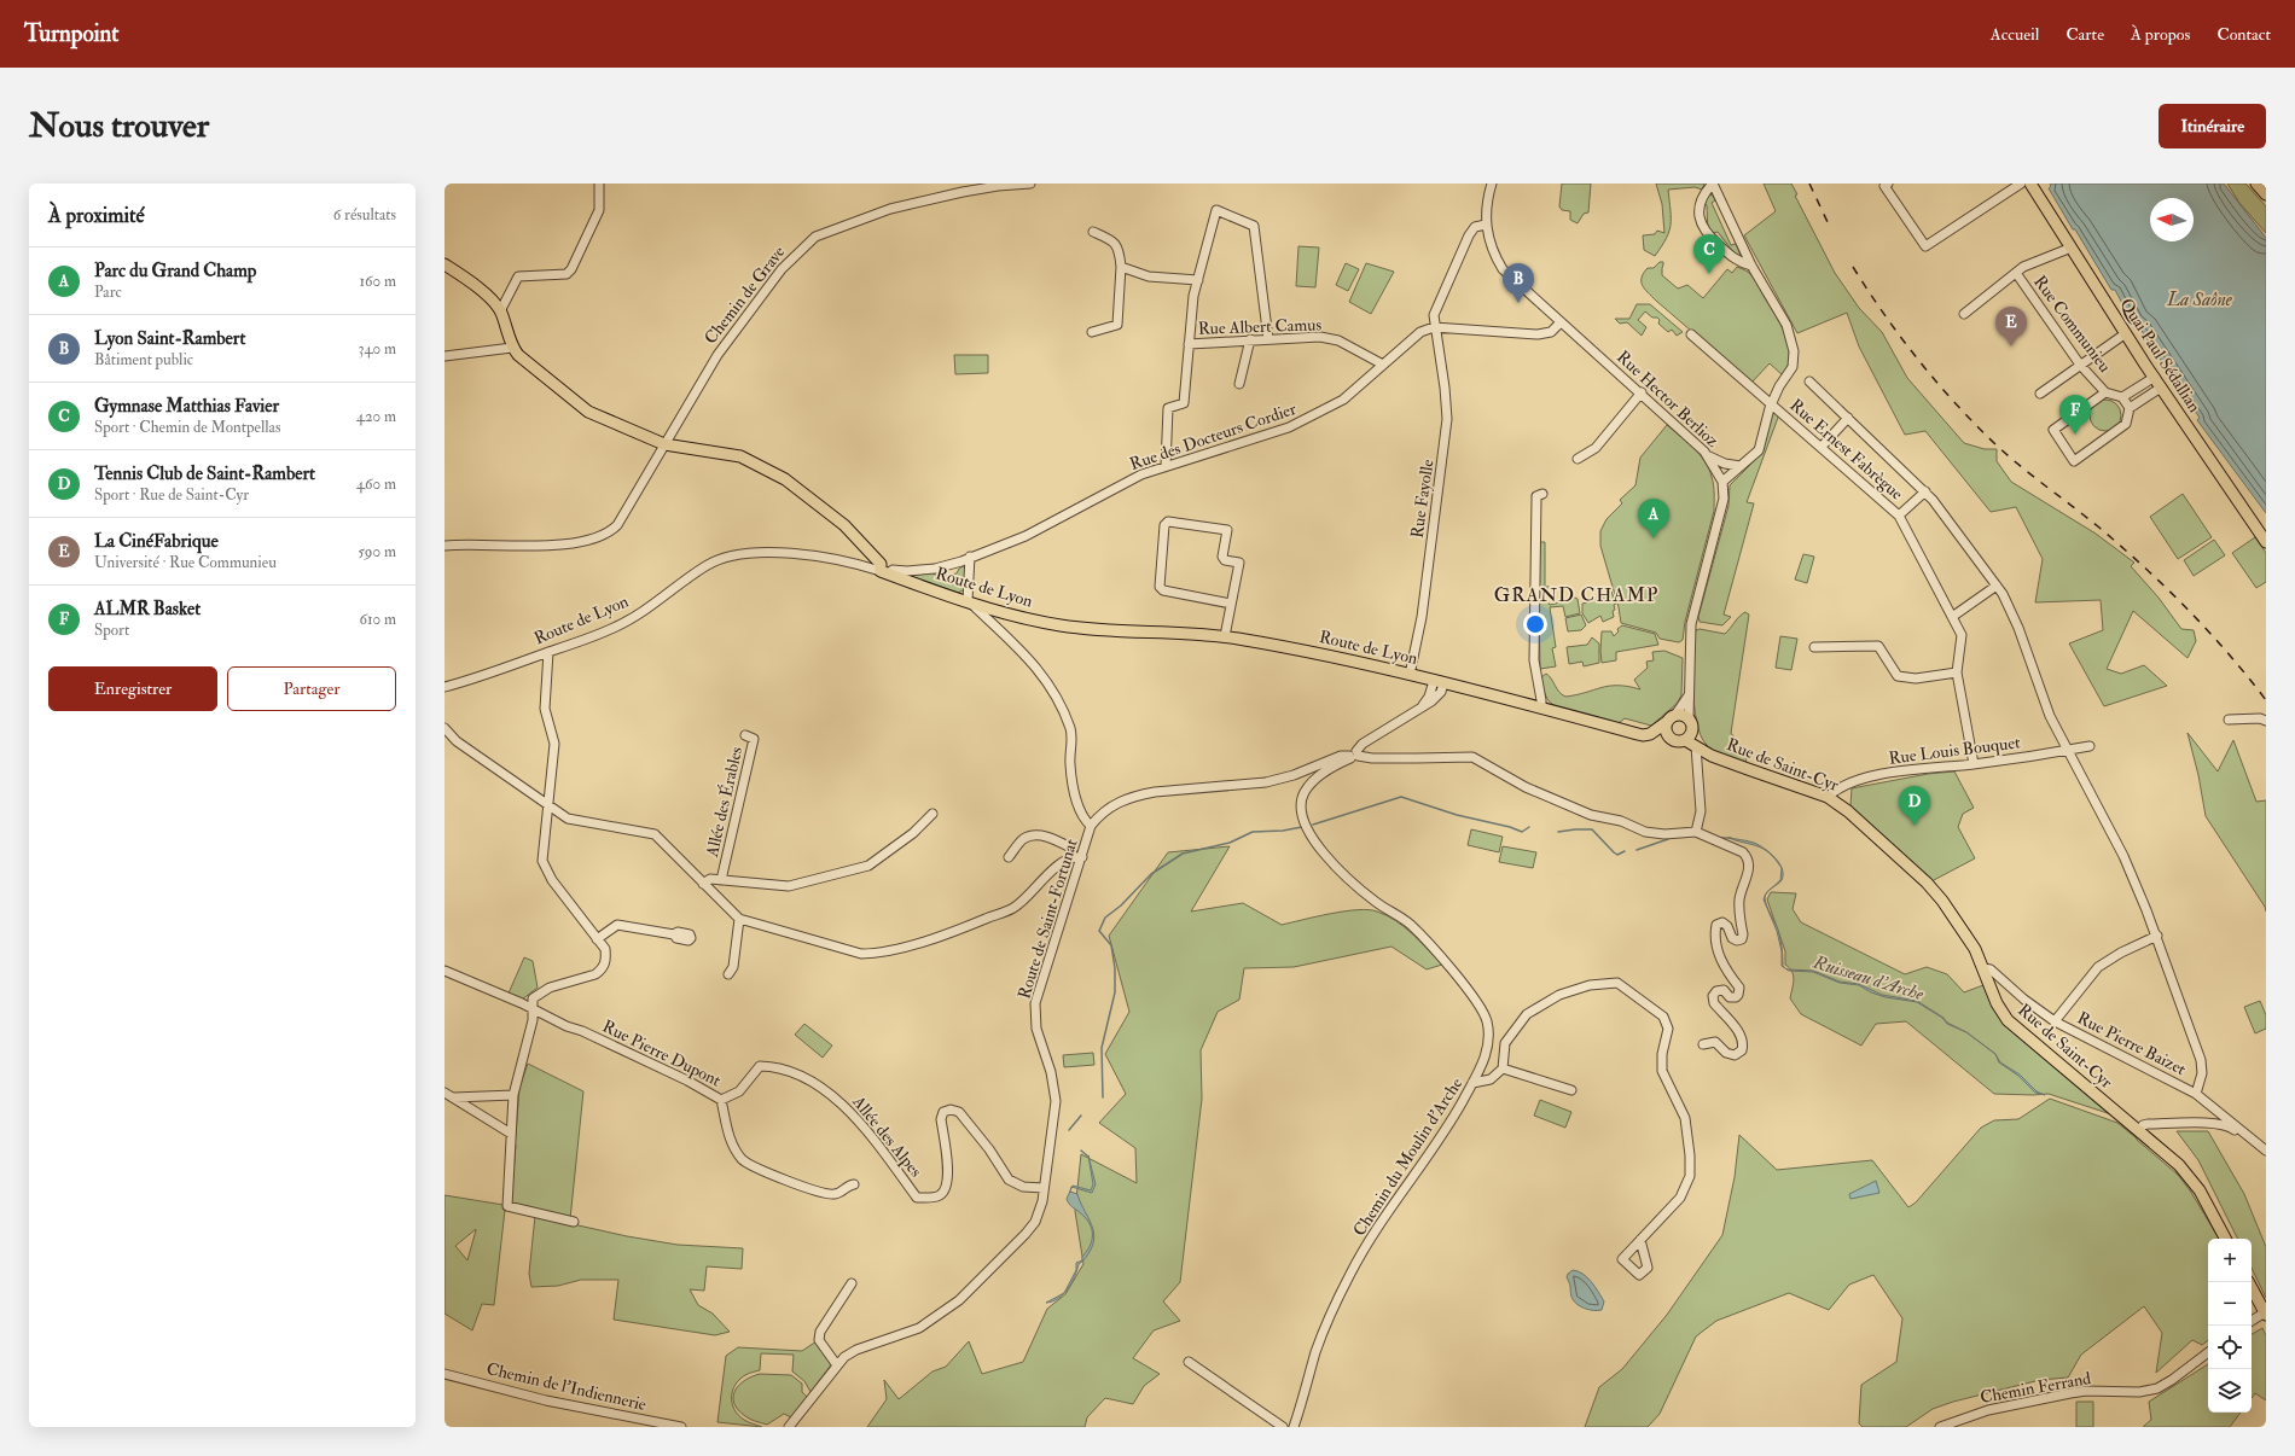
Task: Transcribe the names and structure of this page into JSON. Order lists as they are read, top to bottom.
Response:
{
  "streets": {
    "main road": ["Quai Paul Sédallian", "Route de Lyon", "Rue de Saint-Cyr"],
    "street": [
      "Chemin de Grave",
      "Rue Communieu",
      "Rue Albert Camus",
      "Rue Hector Berlioz",
      "Rue des Docteurs Cordier",
      "Rue Ernest Fabrègue",
      "Rue Fayolle",
      "Rue Louis Bouquet",
      "Allée des Érables",
      "Route de Saint-Fortunat",
      "Rue Pierre Baizet",
      "Rue Pierre Dupont",
      "Allée des Alpes",
      "Chemin du Moulin d'Arche",
      "Chemin de l'Indiennerie",
      "Chemin Ferrand"
    ]
  },
  "crossings": [
    ["Rue Albert Camus", "Rue des Docteurs Cordier"],
    ["Rue des Docteurs Cordier", "Rue Fayolle"],
    ["Rue des Docteurs Cordier", "Route de Lyon"],
    ["Rue Ernest Fabrègue", "Rue Louis Bouquet"],
    ["Rue Fayolle", "Route de Lyon"],
    ["Route de Lyon", "Route de Saint-Fortunat"],
    ["Rue Louis Bouquet", "Rue de Saint-Cyr"],
    ["Rue de Saint-Cyr", "Rue Pierre Baizet"],
    ["Route de Saint-Fortunat", "Allée des Alpes"],
    ["Route de Saint-Fortunat", "Chemin du Moulin d'Arche"],
    ["Rue Pierre Dupont", "Allée des Alpes"]
  ],
  "districts": ["GRAND CHAMP"],
  "water": ["La Saône", "Ruisseau d'Arche"],
  "north": "left",
  "page": {
    "header": "Turnpoint",
    "nav": [
      "Accueil",
      "Carte",
      "À propos",
      "Contact"
    ],
    "buttons": [
      "Itinéraire",
      ["Enregistrer", "Partager"]
    ],
    "title": "Nous trouver",
    "heading": ["À proximité", "6 résultats"],
    "pins": [
      "C",
      "B",
      "E",
      "F",
      "A",
      "D"
    ],
    "list": [
      {
        "mark": "A",
        "name": "Parc du Grand Champ",
        "note": "Parc",
        "value": "160 m"
      },
      {
        "mark": "B",
        "name": "Lyon Saint-Rambert",
        "note": "Bâtiment public",
        "value": "340 m"
      },
      {
        "mark": "C",
        "name": "Gymnase Matthias Favier",
        "note": "Sport · Chemin de Montpellas",
        "value": "420 m"
      },
      {
        "mark": "D",
        "name": "Tennis Club de Saint-Rambert",
        "note": "Sport · Rue de Saint-Cyr",
        "value": "460 m"
      },
      {
        "mark": "E",
        "name": "La CinéFabrique",
        "note": "Université · Rue Communieu",
        "value": "590 m"
      },
      {
        "mark": "F",
        "name": "ALMR Basket",
        "note": "Sport",
        "value": "610 m"
      }
    ],
    "map_buttons": ["+", "−"]
  }
}
